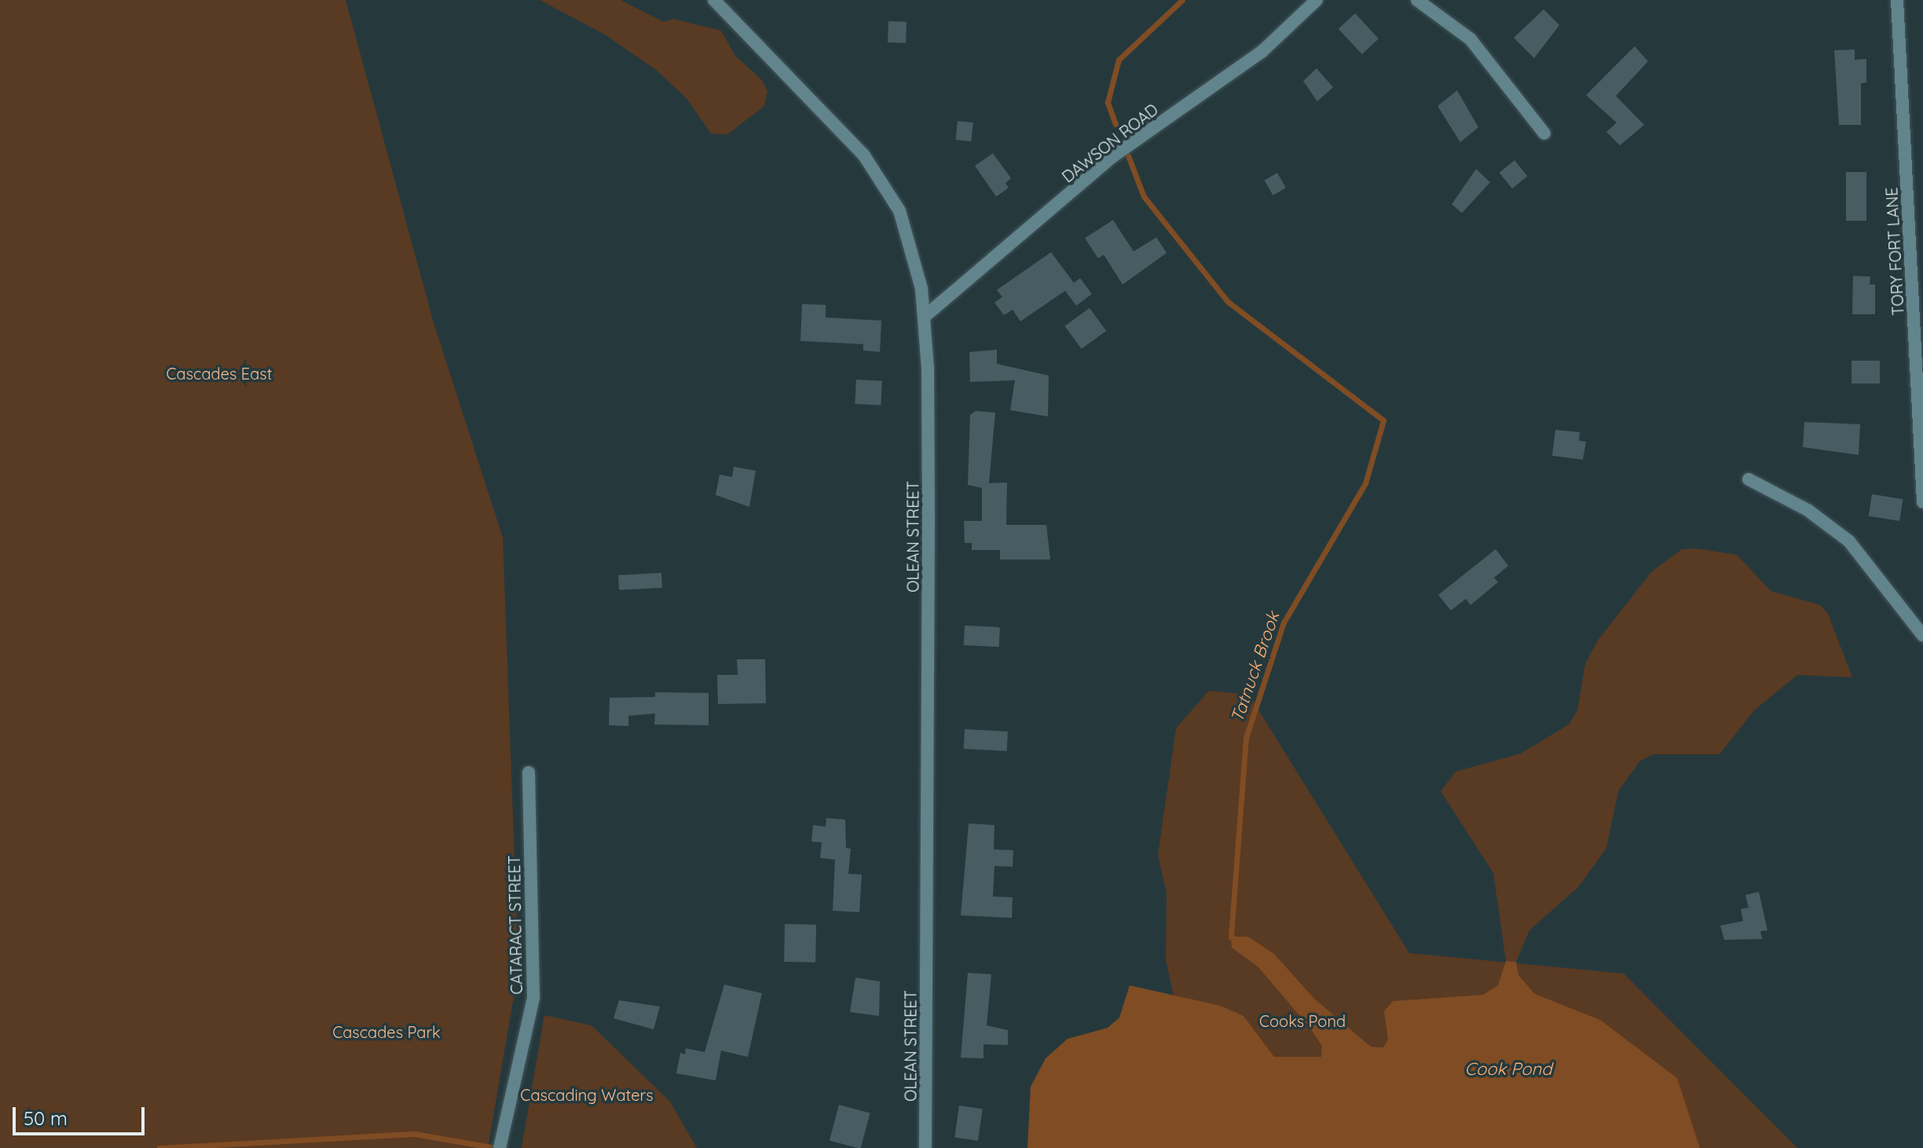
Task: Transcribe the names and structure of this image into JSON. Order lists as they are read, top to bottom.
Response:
{
  "streets": {
    "street": [
      "DAWSON ROAD",
      "TORY FORT LANE",
      "OLEAN STREET",
      "CATARACT STREET"
    ]
  },
  "crossings": [
    ["DAWSON ROAD", "OLEAN STREET"]
  ],
  "water": ["Tatnuck Brook", "Cook Pond"],
  "parks": [
    "Cascades East",
    "Cooks Pond",
    "Cascades Park",
    "Cascading Waters"
  ],
  "scale_bar": "50 m"
}
